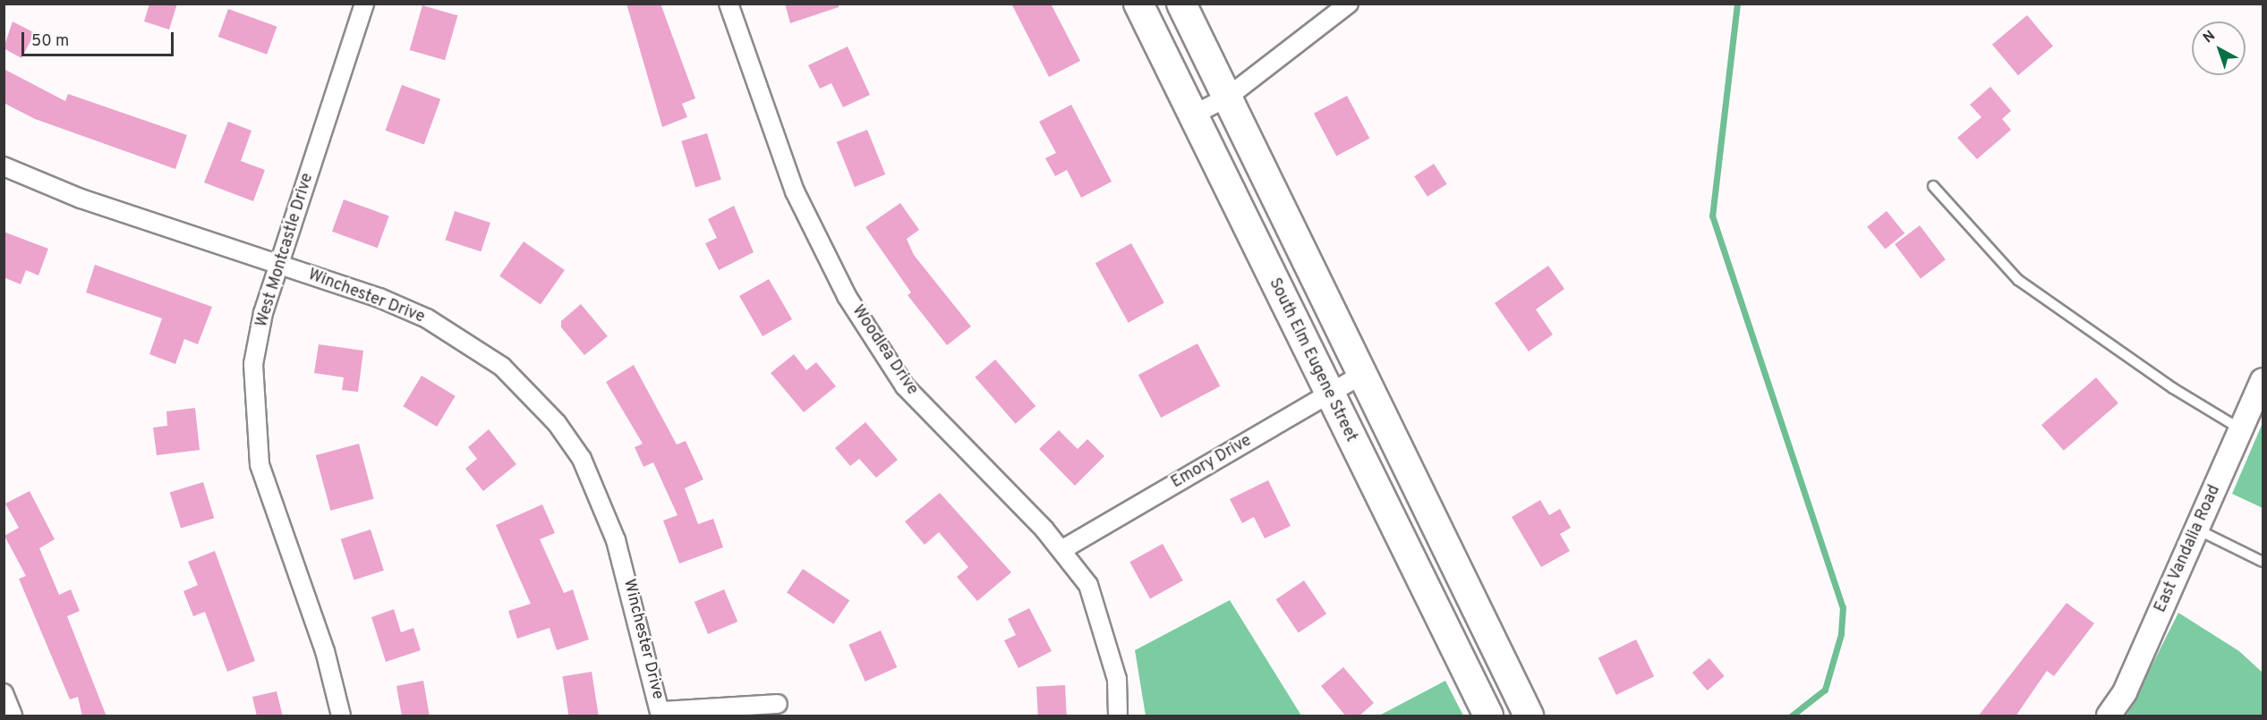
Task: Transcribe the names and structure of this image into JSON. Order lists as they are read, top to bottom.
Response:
{
  "streets": {
    "main road": ["South Elm Eugene Street"],
    "street": [
      "West Montcastle Drive",
      "Winchester Drive",
      "Woodlea Drive",
      "Emory Drive",
      "East Vandalia Road"
    ]
  },
  "crossings": [
    ["West Montcastle Drive", "Winchester Drive"],
    ["Woodlea Drive", "Emory Drive"],
    ["South Elm Eugene Street", "Emory Drive"]
  ],
  "scale_bar": "50 m",
  "north": "top left"
}
